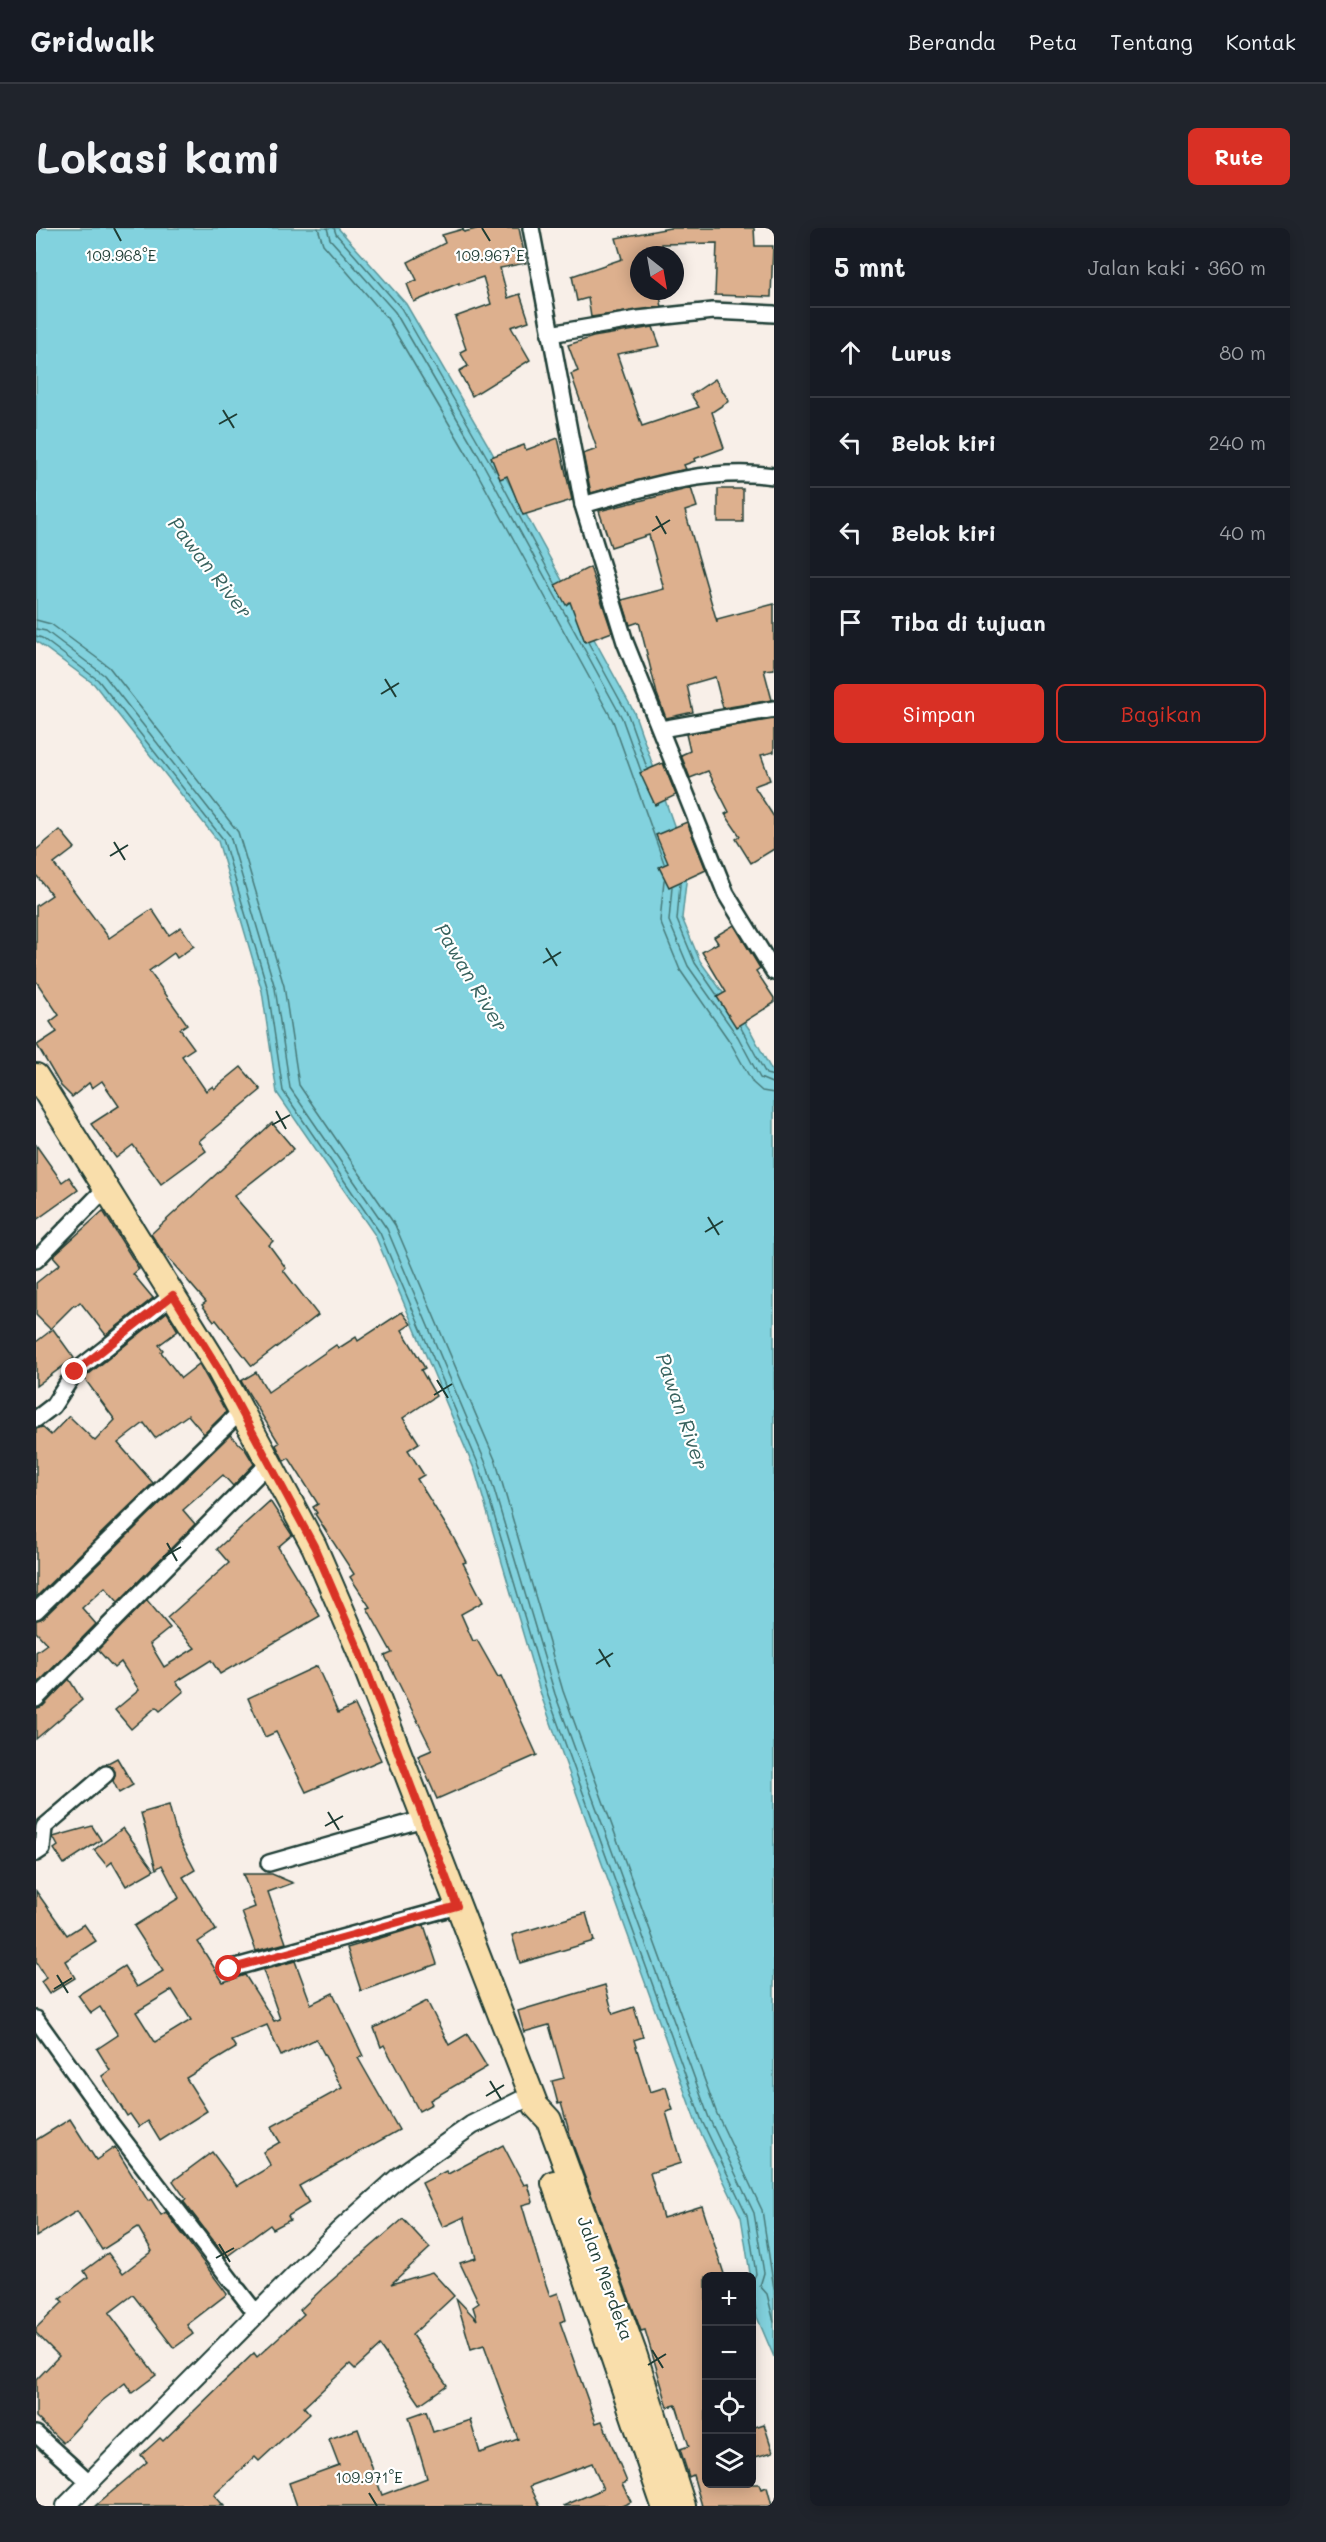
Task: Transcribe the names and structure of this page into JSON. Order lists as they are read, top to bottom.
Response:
{
  "streets": {
    "main road": ["Jalan Merdeka"]
  },
  "water": ["Pawan River"],
  "north": "bottom right",
  "page": {
    "header": "Gridwalk",
    "nav": [
      "Beranda",
      "Peta",
      "Tentang",
      "Kontak"
    ],
    "buttons": [
      "Rute",
      ["Simpan", "Bagikan"]
    ],
    "title": "Lokasi kami",
    "heading": ["5 mnt", "Jalan kaki · 360 m"],
    "list": [
      ["Lurus", "80 m"],
      ["Belok kiri", "240 m"],
      ["Belok kiri", "40 m"],
      "Tiba di tujuan"
    ],
    "map_buttons": ["+", "−"]
  },
  "coordinates": ["109.968°E", "109.967°E", "109.971°E"]
}
